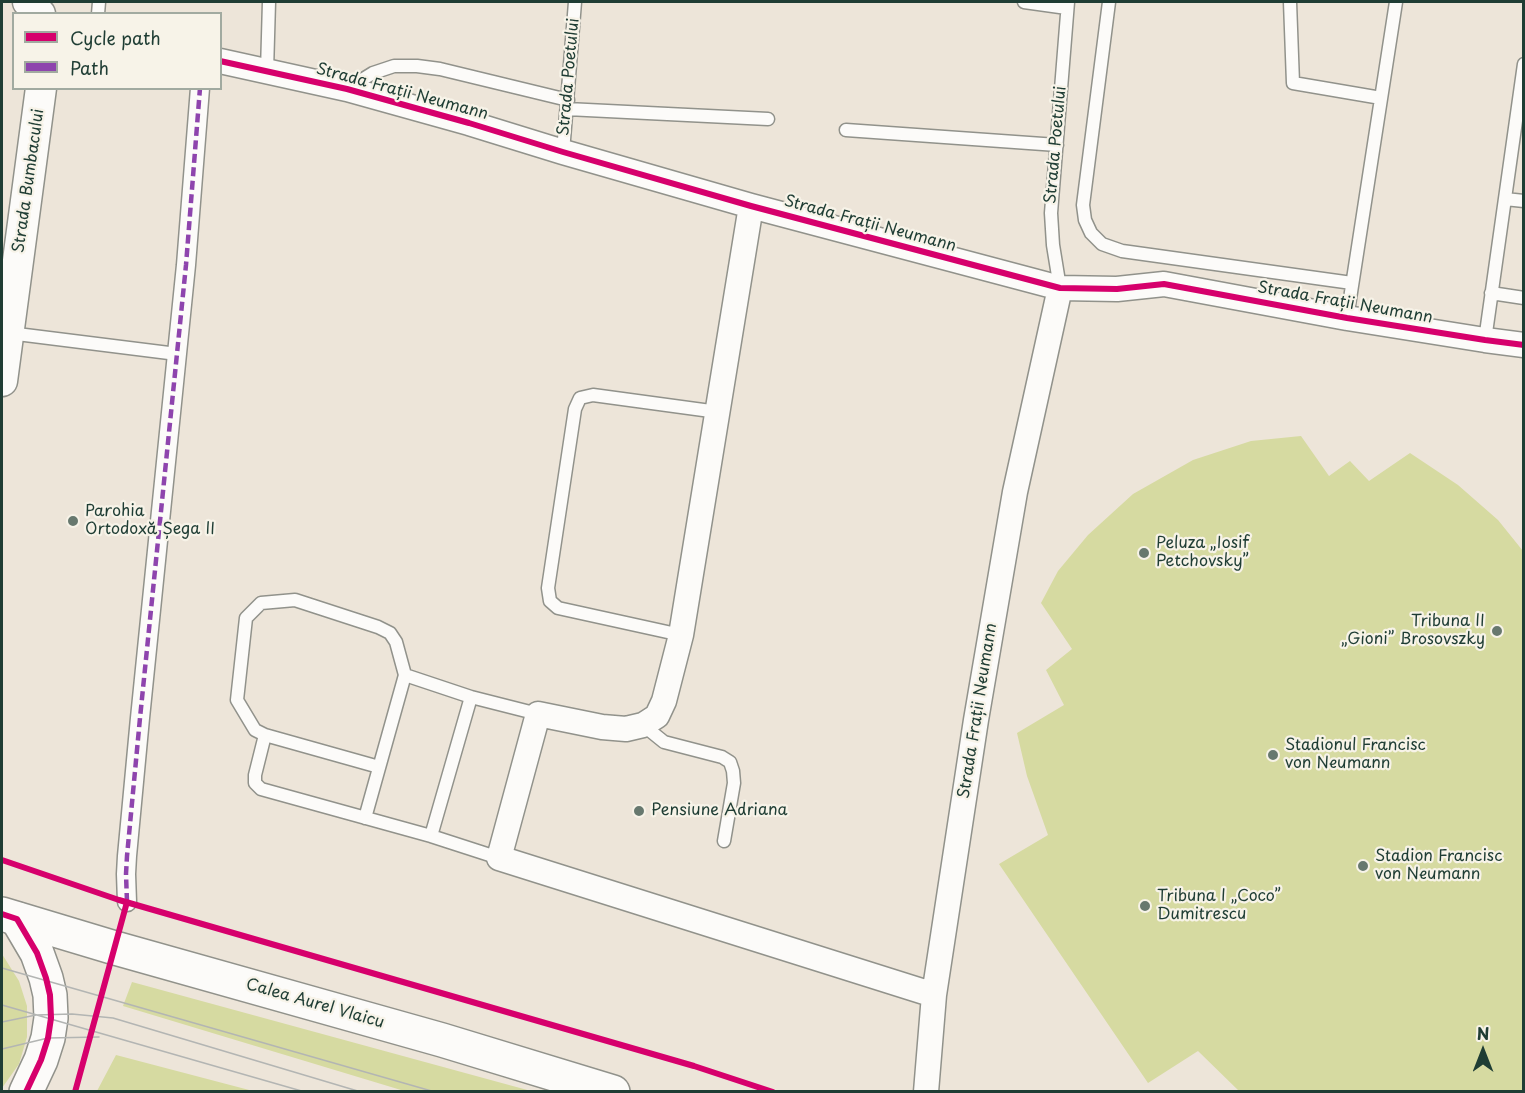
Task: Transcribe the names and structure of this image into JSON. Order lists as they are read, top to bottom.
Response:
{
  "streets": {
    "main road": ["Calea Aurel Vlaicu"],
    "street": ["Strada Frații Neumann", "Strada Bumbacului"],
    "lane": ["Strada Poetului"]
  },
  "crossings": [
    ["Strada Poetului", "Strada Frații Neumann"]
  ],
  "places": [
    "Parohia Ortodoxă Șega II",
    "Peluza „Iosif Petchovsky”",
    "Tribuna II „Gioni” Brosovszky",
    "Stadionul Francisc von Neumann",
    "Pensiune Adriana",
    "Stadion Francisc von Neumann",
    "Tribuna I „Coco” Dumitrescu"
  ],
  "legend": ["Cycle path", "Path"],
  "north": "top"
}
